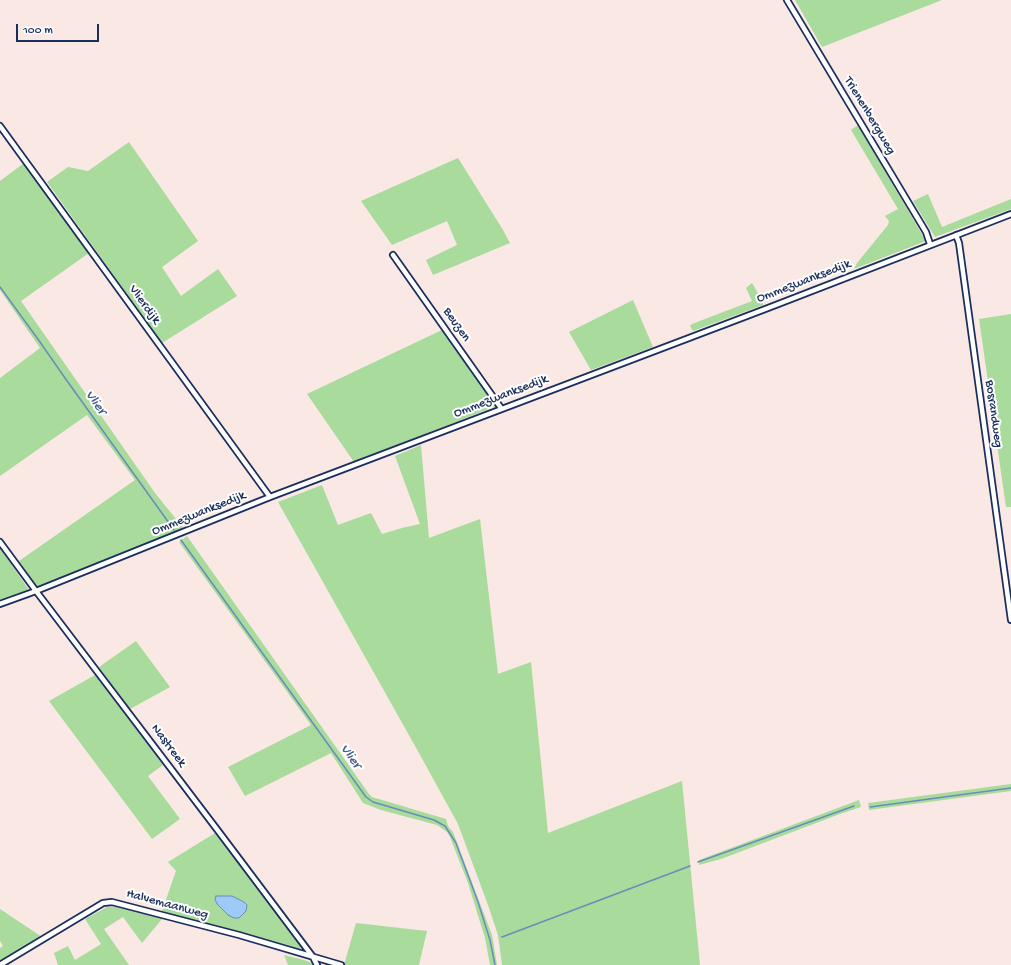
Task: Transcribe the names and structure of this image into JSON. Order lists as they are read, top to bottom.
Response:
{
  "streets": {
    "street": [
      "Trienenbergweg",
      "Ommezwanksedijk",
      "Vlierdijk",
      "Beuzen",
      "Bosrandweg",
      "Nastreek",
      "Halvemaanweg"
    ]
  },
  "crossings": [
    ["Trienenbergweg", "Ommezwanksedijk"],
    ["Ommezwanksedijk", "Vlierdijk"],
    ["Ommezwanksedijk", "Beuzen"],
    ["Ommezwanksedijk", "Bosrandweg"],
    ["Ommezwanksedijk", "Nastreek"],
    ["Nastreek", "Halvemaanweg"]
  ],
  "water": ["Vlier"],
  "scale_bar": "100 m"
}
